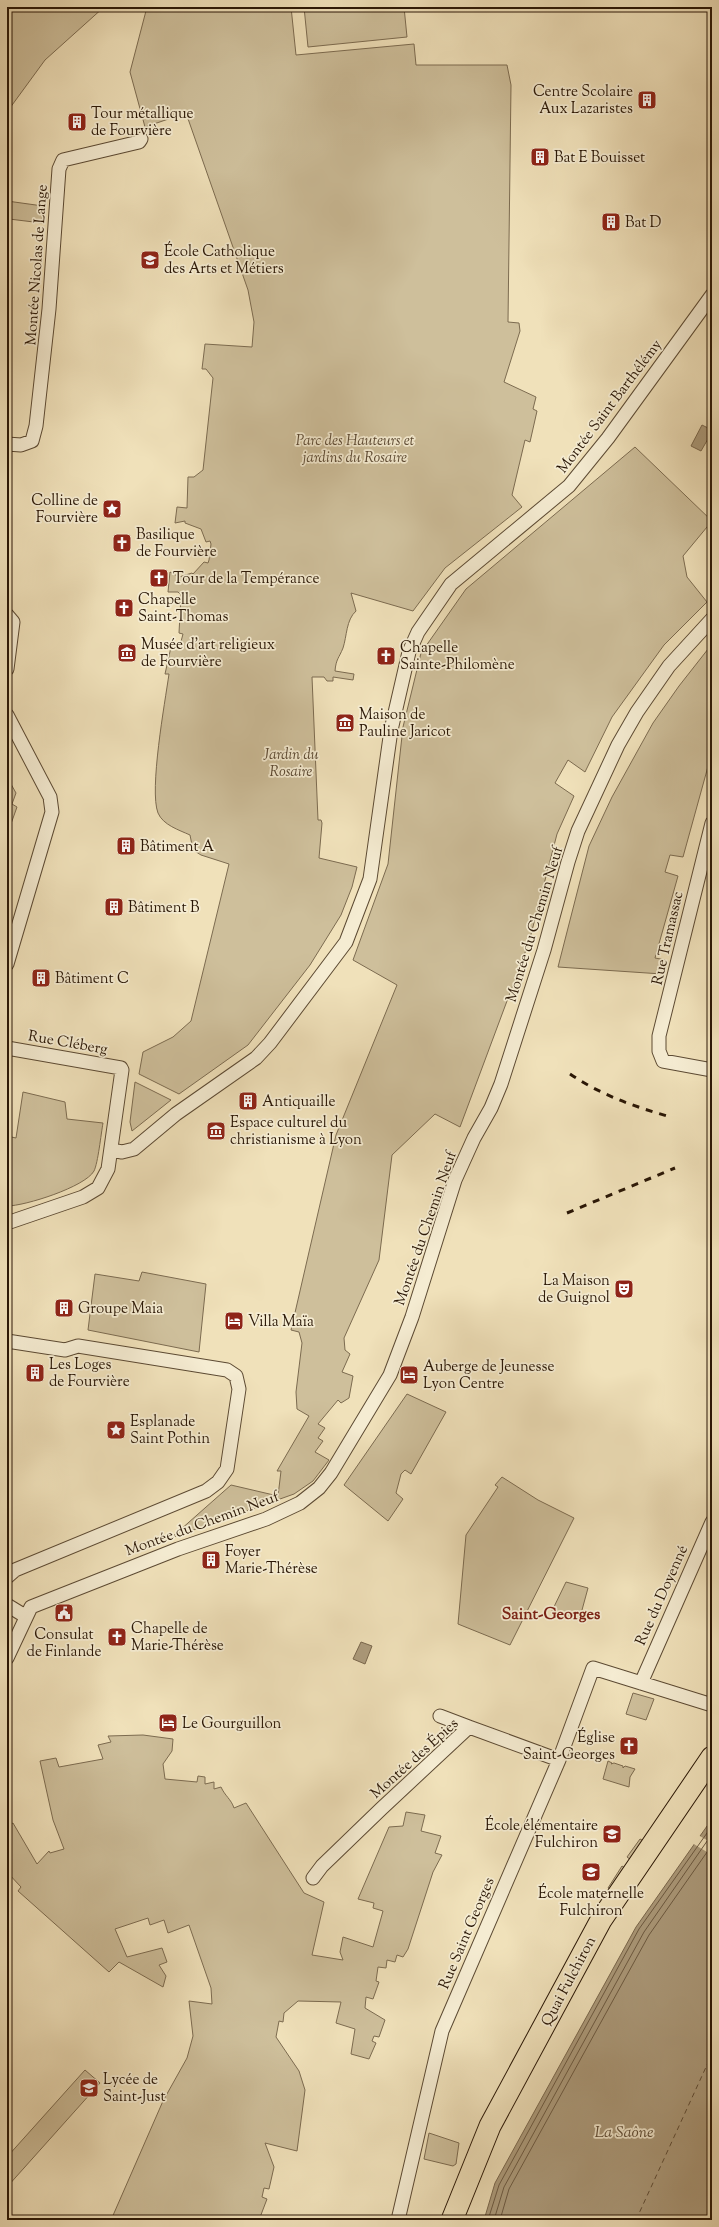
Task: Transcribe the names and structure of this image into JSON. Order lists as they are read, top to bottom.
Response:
{
  "streets": {
    "main road": ["Quai Fulchiron"],
    "street": [
      "Montée Nicolas de Lange",
      "Montée Saint Barthélémy",
      "Montée du Chemin Neuf",
      "Rue Tramassac",
      "Rue Cléberg",
      "Rue du Doyenné",
      "Montée des Épies",
      "Rue Saint Georges"
    ]
  },
  "crossings": [
    ["Montée Saint Barthélémy", "Rue Cléberg"],
    ["Rue du Doyenné", "Rue Saint Georges"],
    ["Montée des Épies", "Rue Saint Georges"]
  ],
  "districts": ["Saint-Georges"],
  "water": ["La Saône"],
  "parks": ["Parc des Hauteurs et jardins du Rosaire", "Jardin du Rosaire"],
  "places": {
    "building": [
      "Centre Scolaire Aux Lazaristes",
      "Tour métallique de Fourvière",
      "Bat E Bouisset",
      "Bat D",
      "Bâtiment A",
      "Bâtiment B",
      "Bâtiment C",
      "Antiquaille",
      "Groupe Maia",
      "Les Loges de Fourvière",
      "Foyer Marie-Thérèse"
    ],
    "school or university": [
      "École Catholique des Arts et Métiers",
      "École élémentaire Fulchiron",
      "École maternelle Fulchiron",
      "Lycée de Saint-Just"
    ],
    "place": ["Colline de Fourvière", "Esplanade Saint Pothin"],
    "church": [
      "Basilique de Fourvière",
      "Tour de la Tempérance",
      "Chapelle Saint-Thomas",
      "Chapelle Sainte-Philomène",
      "Chapelle de Marie-Thérèse",
      "Église Saint-Georges"
    ],
    "museum": ["Musée d'art religieux de Fourvière", "Maison de Pauline Jaricot", "Espace culturel du christianisme à Lyon"],
    "theatre": ["La Maison de Guignol"],
    "hotel": ["Villa Maïa", "Auberge de Jeunesse Lyon Centre", "Le Gourguillon"],
    "public building": ["Consulat de Finlande"]
  }
}
